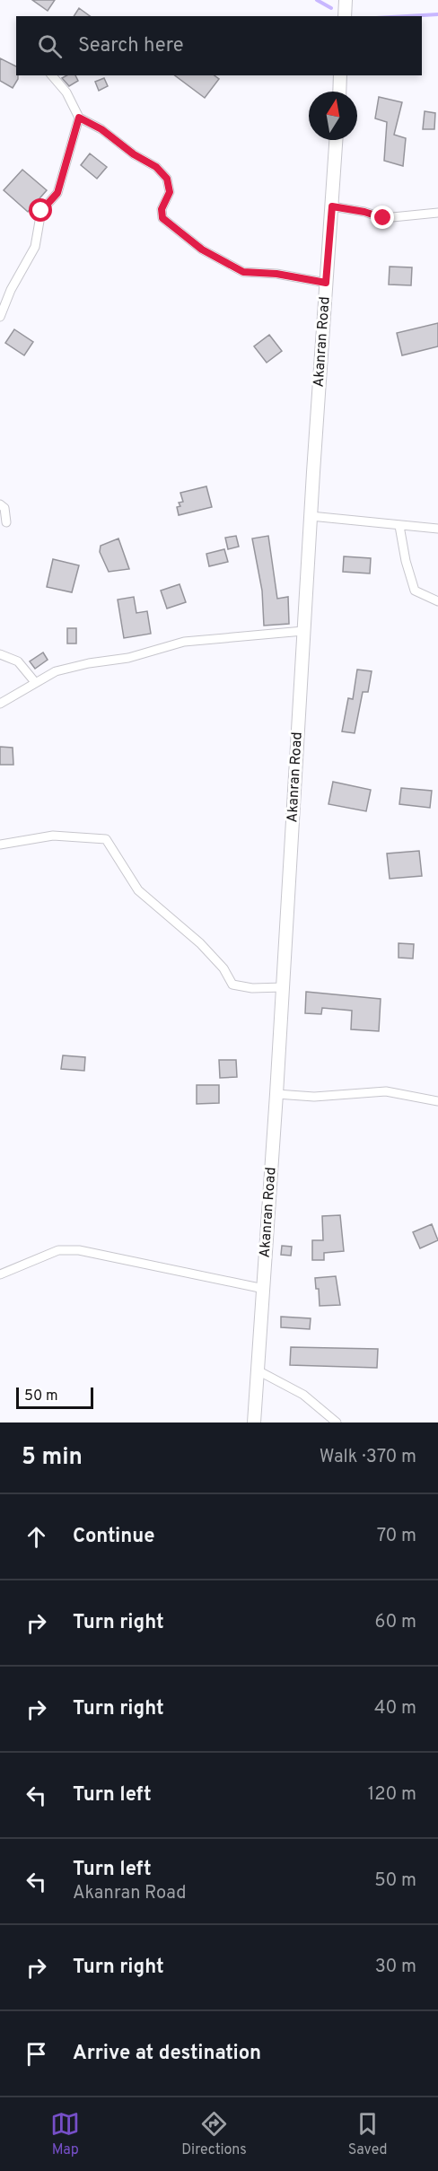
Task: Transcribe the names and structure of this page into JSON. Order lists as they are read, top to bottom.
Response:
{
  "streets": {
    "main road": ["Akanran Road"]
  },
  "scale_bar": "50 m",
  "north": "top",
  "page": {
    "search": "Search here",
    "scale": "50 m",
    "heading": ["5 min", "Walk · 370 m"],
    "list": [
      ["Continue", "70 m"],
      ["Turn right", "60 m"],
      ["Turn right", "40 m"],
      ["Turn left", "120 m"],
      ["Turn left", "Akanran Road", "50 m"],
      ["Turn right", "30 m"],
      "Arrive at destination"
    ],
    "nav": ["Map", "Directions", "Saved"]
  }
}
